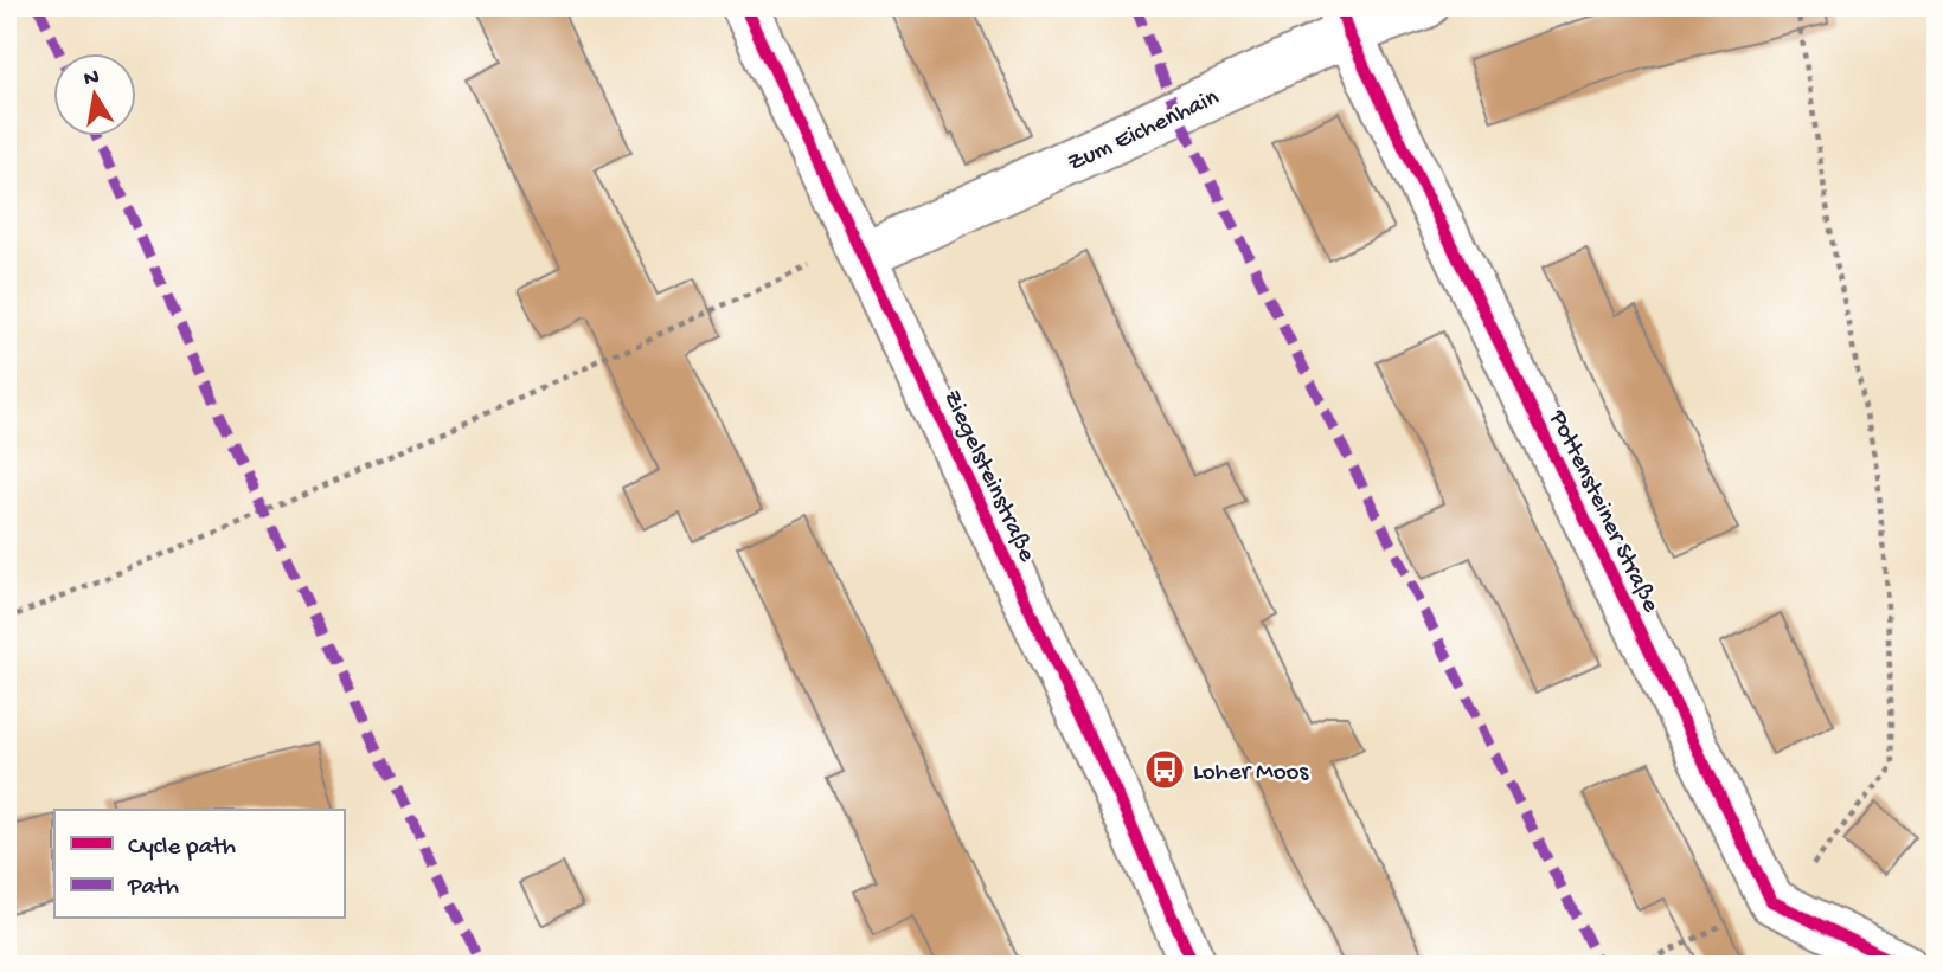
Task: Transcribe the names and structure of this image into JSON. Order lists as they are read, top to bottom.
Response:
{
  "streets": {
    "street": ["Zum Eichenhain", "Ziegelsteinstraße", "Pottensteiner Straße"]
  },
  "crossings": [
    ["Zum Eichenhain", "Ziegelsteinstraße"],
    ["Zum Eichenhain", "Pottensteiner Straße"]
  ],
  "places": {
    "bus stop": ["Loher Moos"]
  },
  "legend": ["Cycle path", "Path"],
  "north": "top"
}
